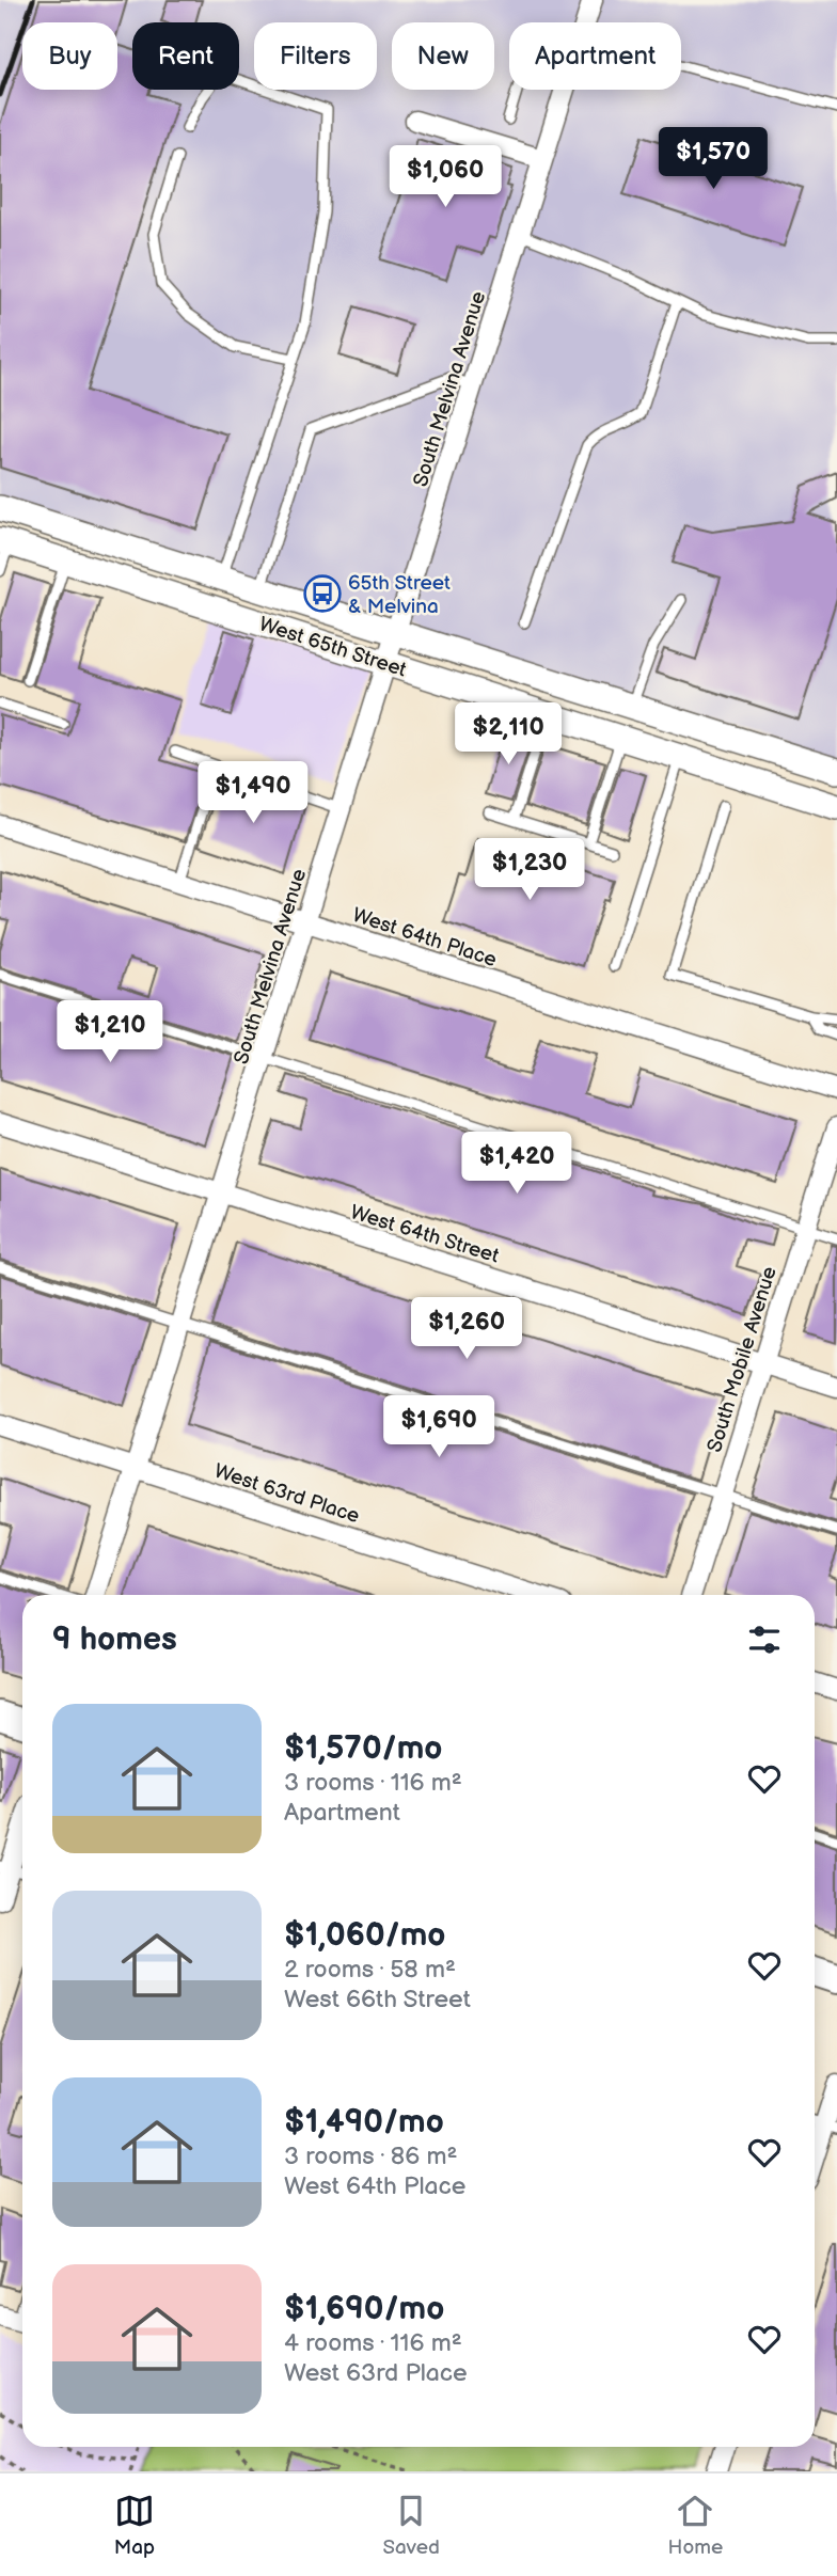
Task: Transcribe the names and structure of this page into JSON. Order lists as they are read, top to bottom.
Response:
{
  "streets": {
    "street": [
      "South Melvina Avenue",
      "West 65th Street",
      "West 64th Place",
      "West 64th Street",
      "South Mobile Avenue",
      "West 63rd Place"
    ]
  },
  "crossings": [
    ["South Melvina Avenue", "West 65th Street"],
    ["South Melvina Avenue", "West 64th Place"],
    ["South Melvina Avenue", "West 64th Street"],
    ["South Melvina Avenue", "West 63rd Place"],
    ["West 64th Street", "South Mobile Avenue"]
  ],
  "places": {
    "bus stop": ["65th Street & Melvina"]
  },
  "page": {
    "chip": [
      "Buy",
      "Rent",
      "Filters",
      "New",
      "Apartment"
    ],
    "price": [
      "$1,570",
      "$1,060",
      "$2,110",
      "$1,490",
      "$1,230",
      "$1,210",
      "$1,420",
      "$1,260",
      "$1,690"
    ],
    "heading": "9 homes",
    "list": [
      {
        "name": "$1,570/mo",
        "note": "3 rooms · 116 m² · Apartment"
      },
      {
        "name": "$1,060/mo",
        "note": "2 rooms · 58 m² · West 66th Street"
      },
      {
        "name": "$1,490/mo",
        "note": "3 rooms · 86 m² · West 64th Place"
      },
      {
        "name": "$1,690/mo",
        "note": "4 rooms · 116 m² · West 63rd Place"
      }
    ],
    "tabs": ["Map", "Saved", "Home"]
  }
}
